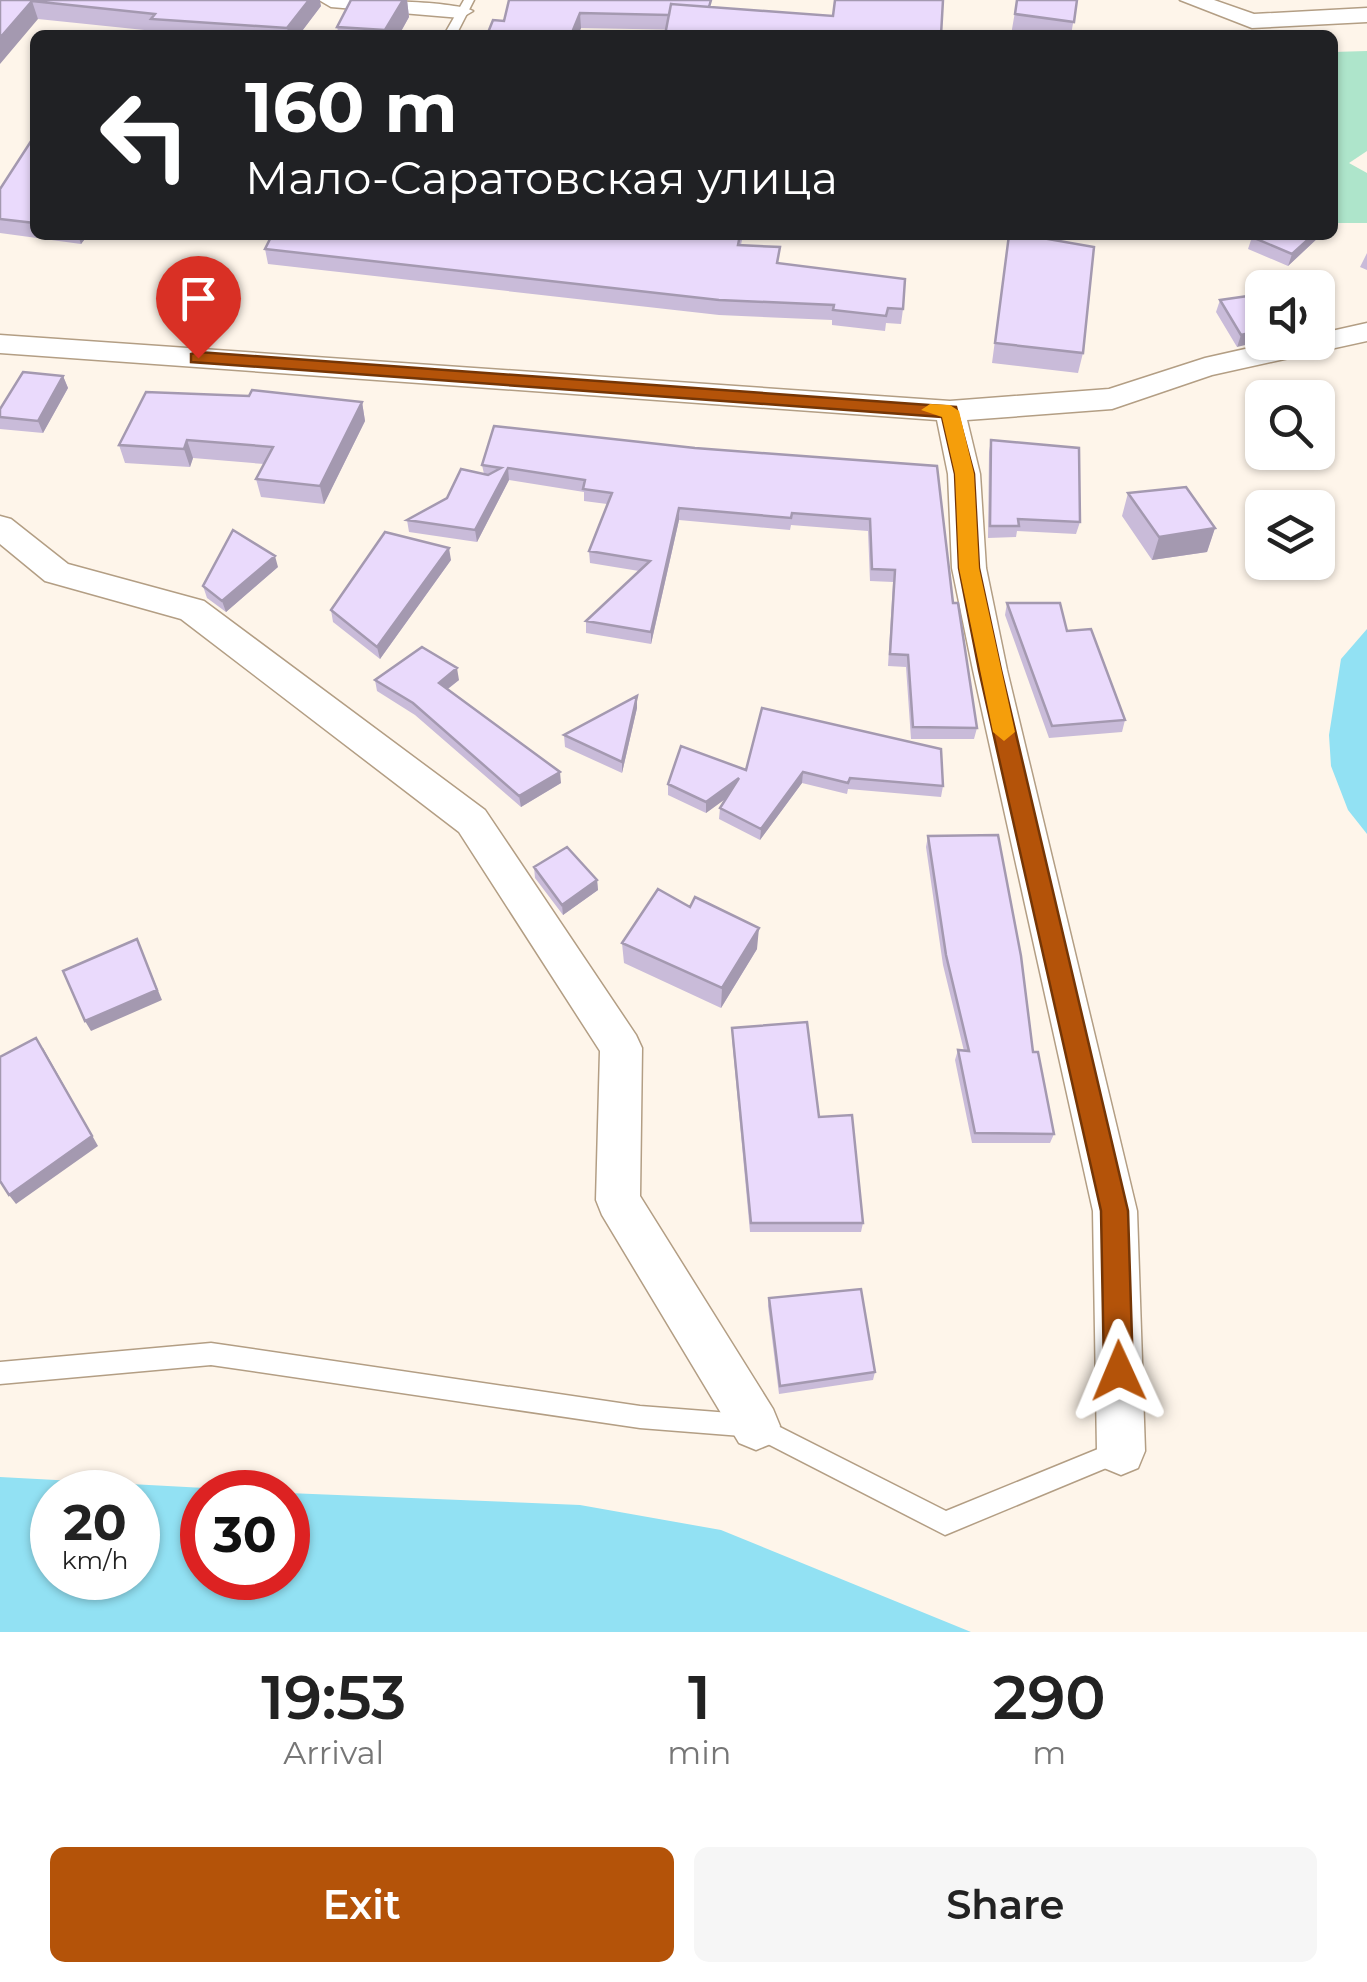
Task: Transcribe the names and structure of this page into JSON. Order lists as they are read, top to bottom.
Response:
{
  "page": {
    "turn": ["160 m", "Мало-Саратовская улица"],
    "speed": "20 km/h",
    "limit": "30",
    "eta": [
      "19:53",
      "Arrival",
      "1",
      "min",
      "290",
      "m"
    ],
    "buttons": ["Exit", "Share"]
  }
}
